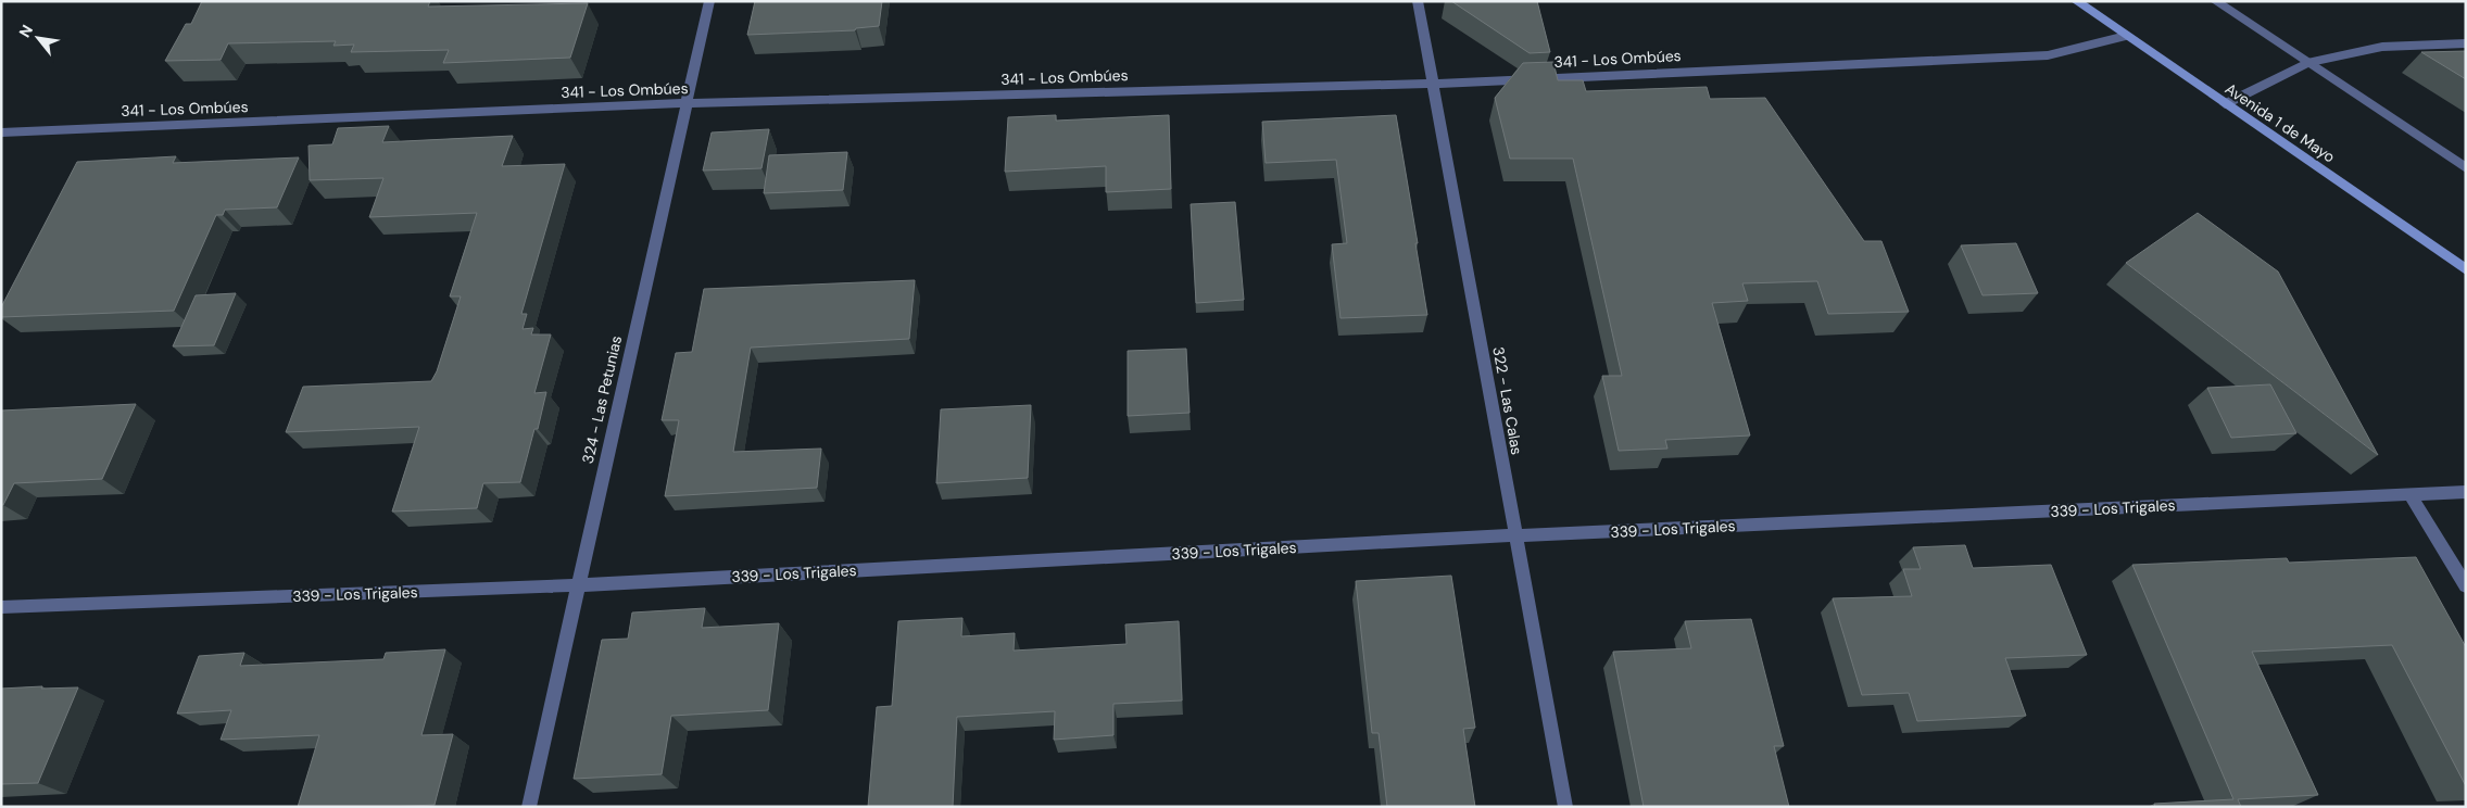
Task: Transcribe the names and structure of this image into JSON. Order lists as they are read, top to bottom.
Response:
{
  "streets": {
    "main road": ["Avenida 1 de Mayo"],
    "street": [
      "341 - Los Ombúes",
      "324 - Las Petunias",
      "322 - Las Calas",
      "339 - Los Trigales"
    ]
  },
  "crossings": [
    ["341 - Los Ombúes", "Avenida 1 de Mayo"],
    ["341 - Los Ombúes", "324 - Las Petunias"],
    ["341 - Los Ombúes", "322 - Las Calas"],
    ["324 - Las Petunias", "339 - Los Trigales"],
    ["322 - Las Calas", "339 - Los Trigales"]
  ],
  "north": "top left"
}
